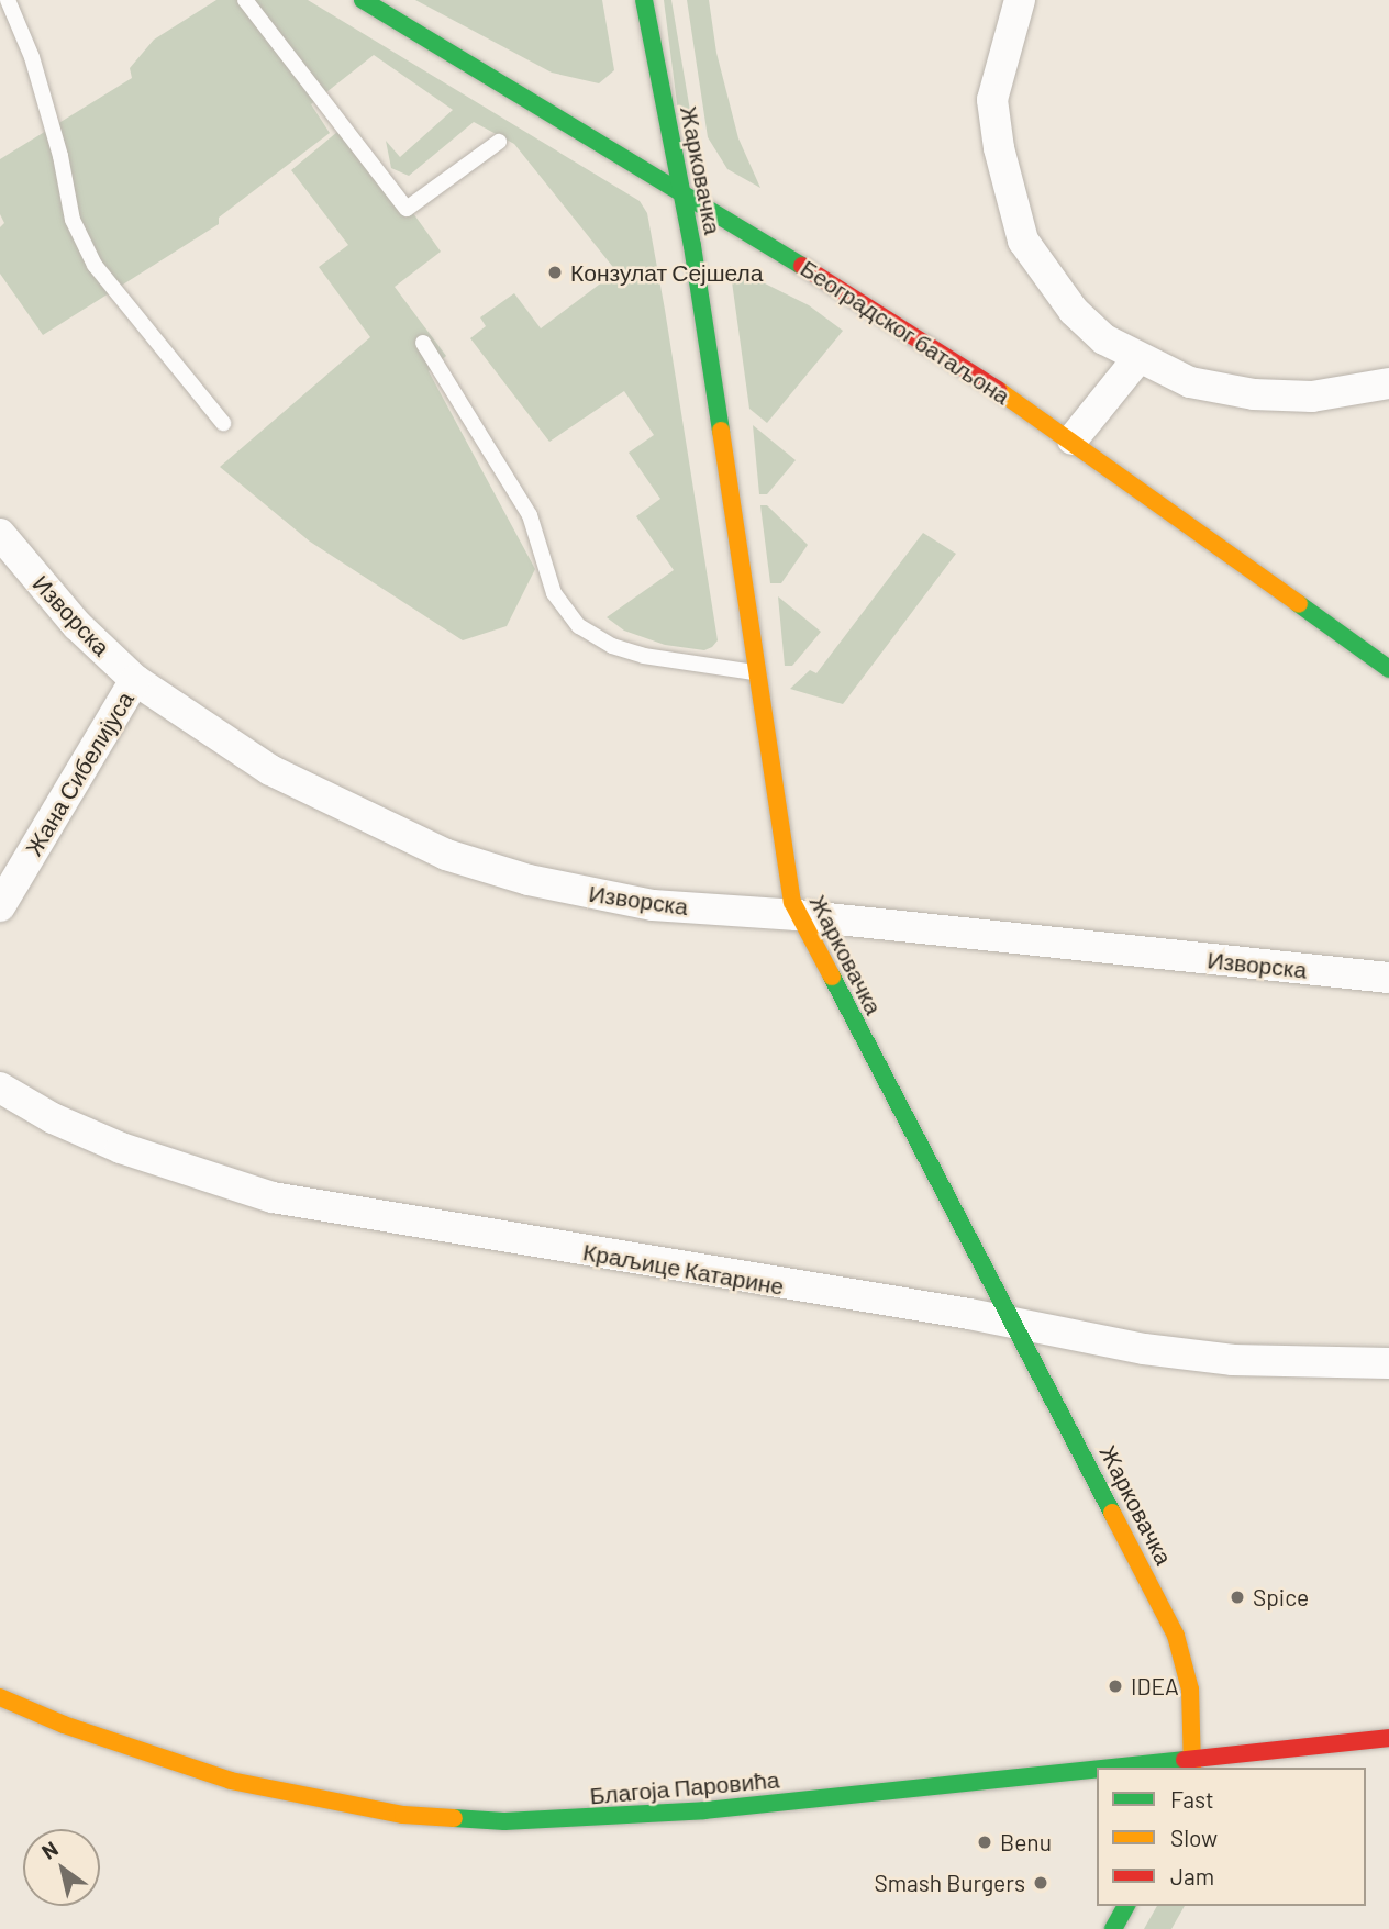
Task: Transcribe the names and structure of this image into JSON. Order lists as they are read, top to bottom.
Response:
{
  "streets": {
    "street": [
      "Жарковачка",
      "Београдског батаљона",
      "Изворска",
      "Жана Сибелијуса",
      "Краљице Катарине",
      "Благоја Паровића"
    ]
  },
  "crossings": [
    ["Жарковачка", "Београдског батаљона"],
    ["Жарковачка", "Изворска"],
    ["Жарковачка", "Краљице Катарине"],
    ["Жарковачка", "Благоја Паровића"],
    ["Изворска", "Жана Сибелијуса"]
  ],
  "places": [
    "Конзулат Сејшела",
    "Spice",
    "IDEA",
    "Benu",
    "Smash Burgers"
  ],
  "legend": ["Fast", "Slow", "Jam"],
  "north": "top left"
}
